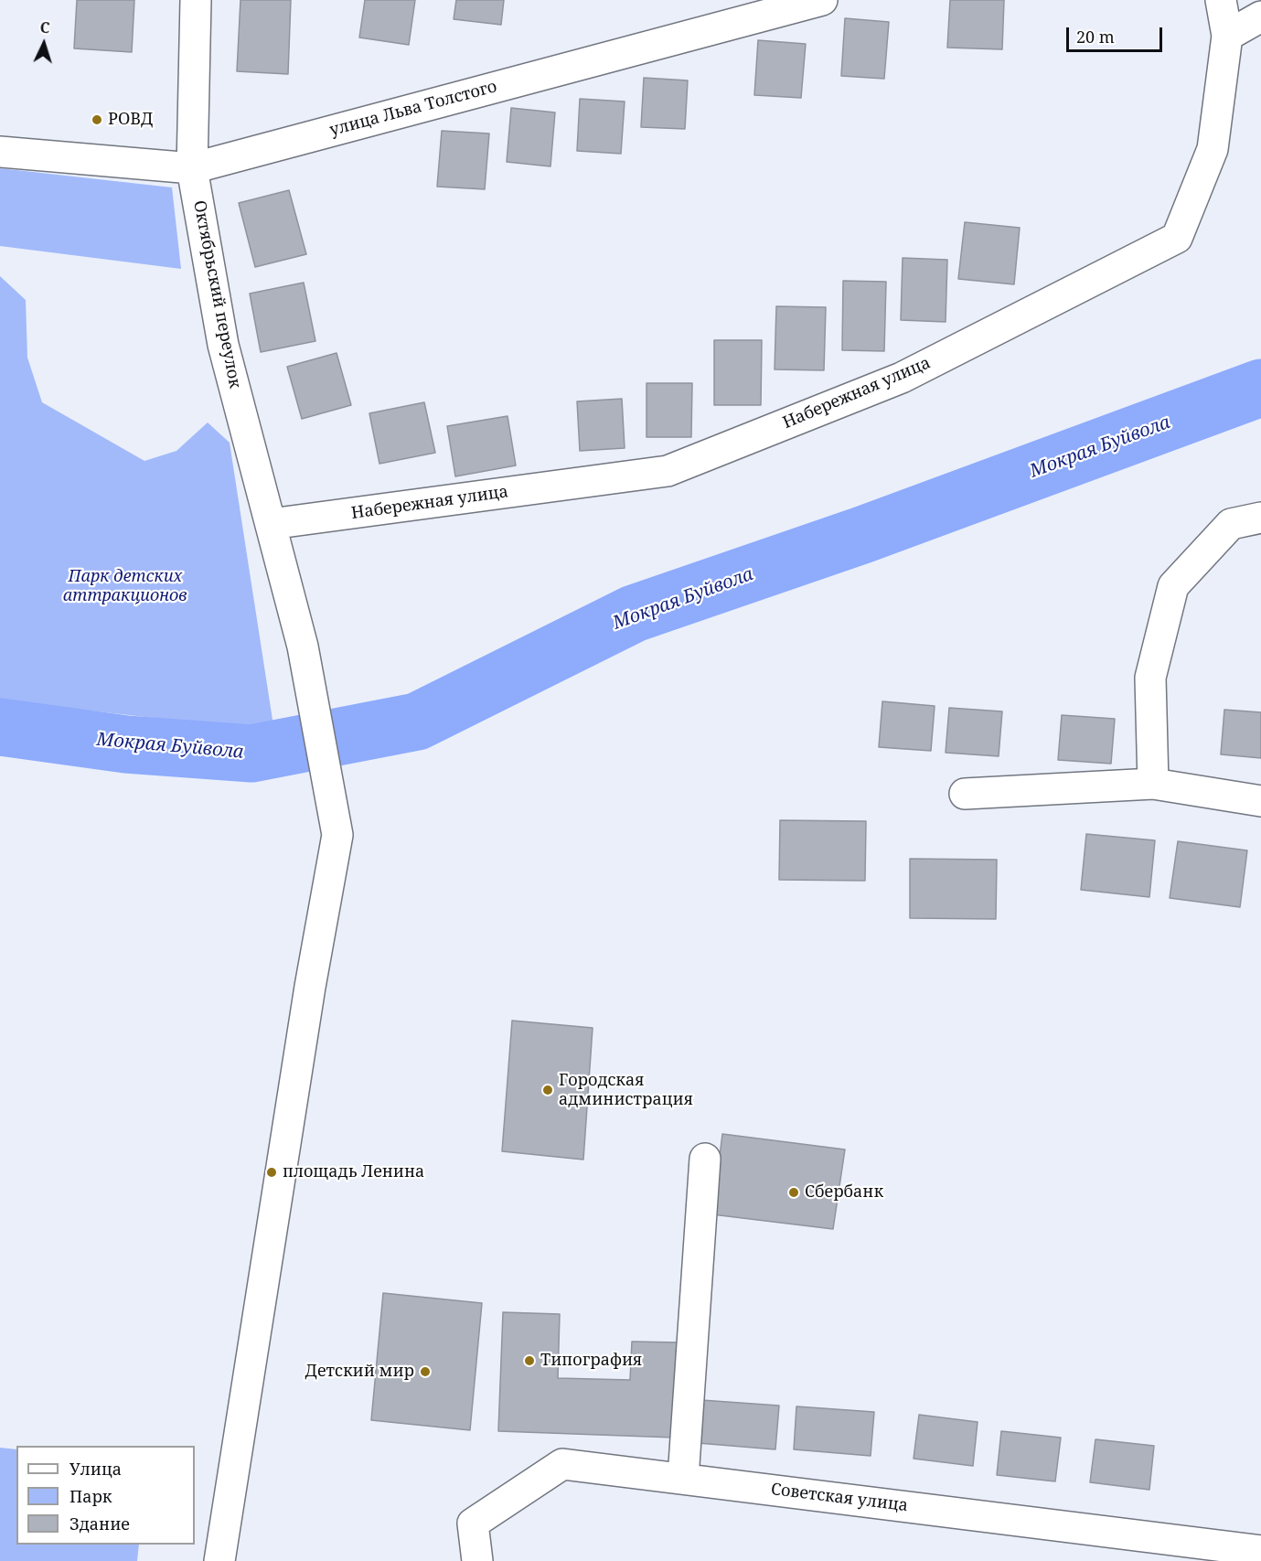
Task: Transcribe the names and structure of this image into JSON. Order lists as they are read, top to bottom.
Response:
{
  "streets": {
    "street": [
      "улица Льва Толстого",
      "Октябрьский переулок",
      "Набережная улица",
      "Советская улица"
    ]
  },
  "crossings": [
    ["улица Льва Толстого", "Октябрьский переулок"],
    ["Октябрьский переулок", "Набережная улица"]
  ],
  "water": ["Мокрая Буйвола"],
  "parks": ["Парк детских аттракционов"],
  "places": [
    "РОВД",
    "Городская администрация",
    "площадь Ленина",
    "Сбербанк",
    "Типография",
    "Детский мир"
  ],
  "legend": ["Улица", "Парк", "Здание"],
  "scale_bar": "20 m",
  "north": "top"
}
